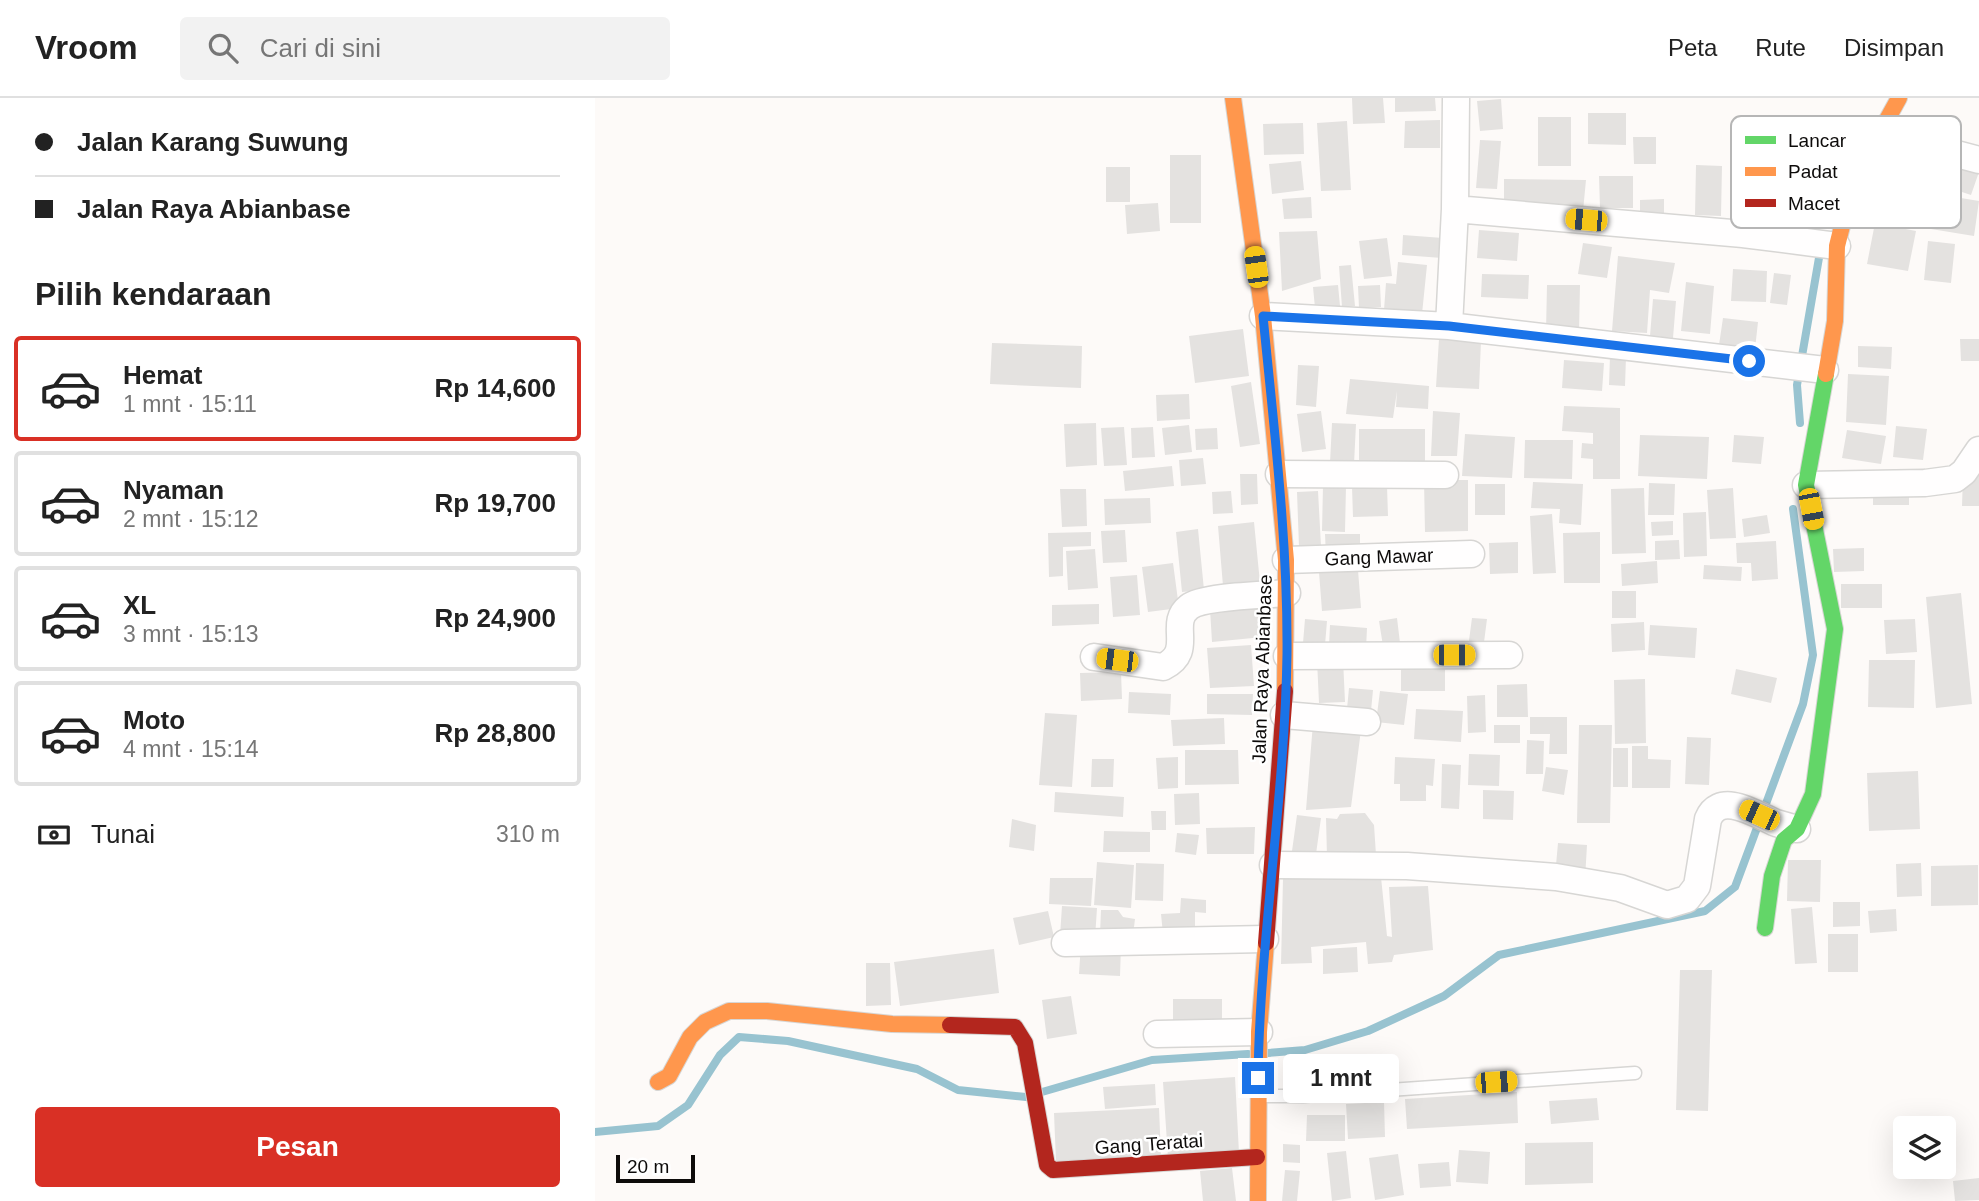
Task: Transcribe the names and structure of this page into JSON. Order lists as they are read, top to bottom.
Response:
{
  "streets": {
    "street": ["Gang Mawar", "Jalan Raya Abianbase", "Gang Teratai"]
  },
  "crossings": [
    ["Gang Mawar", "Jalan Raya Abianbase"],
    ["Jalan Raya Abianbase", "Gang Teratai"]
  ],
  "legend": ["Lancar", "Padat", "Macet"],
  "scale_bar": "20 m",
  "page": {
    "header": "Vroom",
    "search": "Cari di sini",
    "nav": ["Peta", "Rute", "Disimpan"],
    "banner": ["Jalan Karang Suwung", "Jalan Raya Abianbase"],
    "heading": "Pilih kendaraan",
    "list": [
      {
        "name": "Hemat",
        "note": "1 mnt · 15:11",
        "value": "Rp 14,600"
      },
      {
        "name": "Nyaman",
        "note": "2 mnt · 15:12",
        "value": "Rp 19,700"
      },
      {
        "name": "XL",
        "note": "3 mnt · 15:13",
        "value": "Rp 24,900"
      },
      {
        "name": "Moto",
        "note": "4 mnt · 15:14",
        "value": "Rp 28,800"
      }
    ],
    "pay": ["Tunai", "310 m"],
    "bubble": "1 mnt",
    "buttons": "Pesan",
    "scale": "20 m"
  }
}
